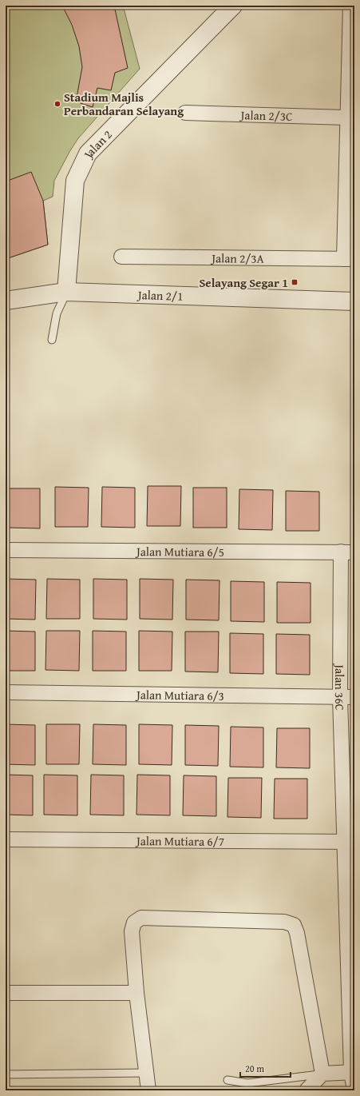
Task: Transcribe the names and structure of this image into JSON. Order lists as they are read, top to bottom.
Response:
{
  "streets": {
    "street": [
      "Jalan 2/3C",
      "Jalan 2",
      "Jalan 2/3A",
      "Jalan 2/1",
      "Jalan Mutiara 6/5",
      "Jalan 36C",
      "Jalan Mutiara 6/3",
      "Jalan Mutiara 6/7"
    ]
  },
  "crossings": [
    ["Jalan 2", "Jalan 2/1"],
    ["Jalan Mutiara 6/5", "Jalan 36C"],
    ["Jalan 36C", "Jalan Mutiara 6/3"],
    ["Jalan 36C", "Jalan Mutiara 6/7"]
  ],
  "places": {
    "other": ["Stadium Majlis Perbandaran Selayang"],
    "transit": ["Selayang Segar 1"]
  },
  "scale_bar": "20 m"
}
